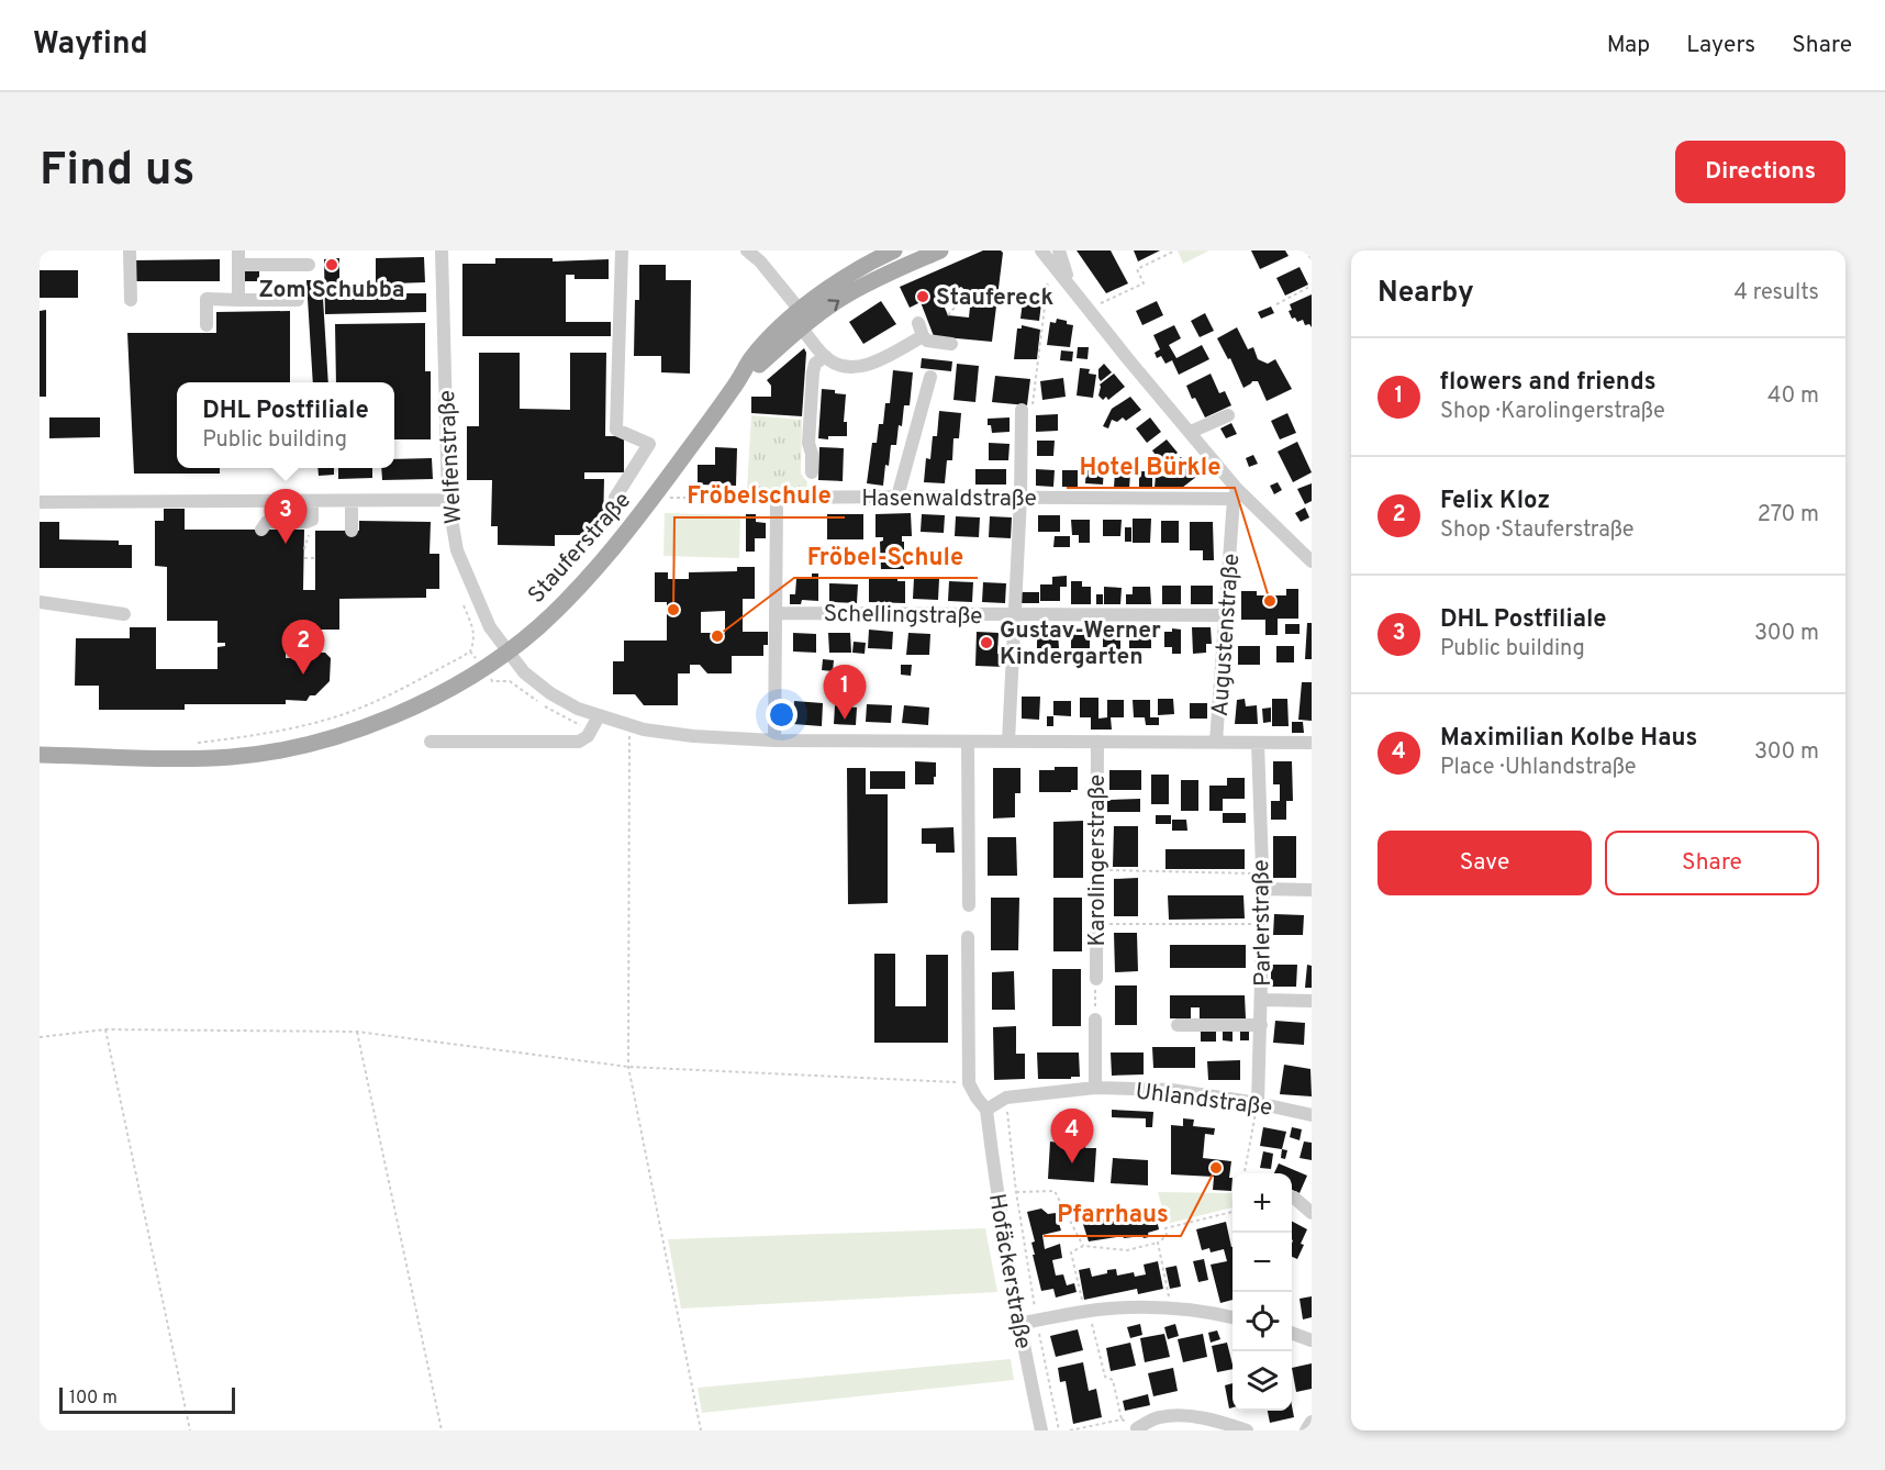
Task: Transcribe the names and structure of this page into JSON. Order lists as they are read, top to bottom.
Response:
{
  "streets": {
    "main road": ["Stauferstraße"],
    "street": [
      "Welfenstraße",
      "Hasenwaldstraße",
      "Schellingstraße",
      "Augustenstraße",
      "Karolingerstraße",
      "Parlerstraße",
      "Uhlandstraße",
      "Hofäckerstraße"
    ]
  },
  "crossings": [
    ["Welfenstraße", "Stauferstraße"],
    ["Welfenstraße", "Karolingerstraße"],
    ["Hasenwaldstraße", "Augustenstraße"],
    ["Stauferstraße", "Karolingerstraße"],
    ["Schellingstraße", "Augustenstraße"],
    ["Augustenstraße", "Karolingerstraße"],
    ["Karolingerstraße", "Parlerstraße"],
    ["Parlerstraße", "Uhlandstraße"],
    ["Uhlandstraße", "Hofäckerstraße"]
  ],
  "places": [
    "Zom Schubba",
    "Staufereck",
    "Hotel Bürkle",
    "Fröbelschule",
    "Fröbel-Schule",
    "Gustav-Werner Kindergarten",
    "Pfarrhaus"
  ],
  "scale_bar": "100 m",
  "page": {
    "header": "Wayfind",
    "nav": ["Map", "Layers", "Share"],
    "buttons": [
      "Directions",
      ["Save", "Share"]
    ],
    "title": "Find us",
    "heading": ["Nearby", "4 results"],
    "list": [
      {
        "mark": "1",
        "name": "flowers and friends",
        "note": "Shop · Karolingerstraße",
        "value": "40 m"
      },
      {
        "mark": "2",
        "name": "Felix Kloz",
        "note": "Shop · Stauferstraße",
        "value": "270 m"
      },
      {
        "mark": "3",
        "name": "DHL Postfiliale",
        "note": "Public building",
        "value": "300 m"
      },
      {
        "mark": "4",
        "name": "Maximilian Kolbe Haus",
        "note": "Place · Uhlandstraße",
        "value": "300 m"
      }
    ],
    "popup": ["DHL Postfiliale", "Public building"],
    "pins": [
      "3",
      "2",
      "1",
      "4"
    ],
    "map_buttons": ["+", "−"],
    "scale": "100 m"
  }
}
